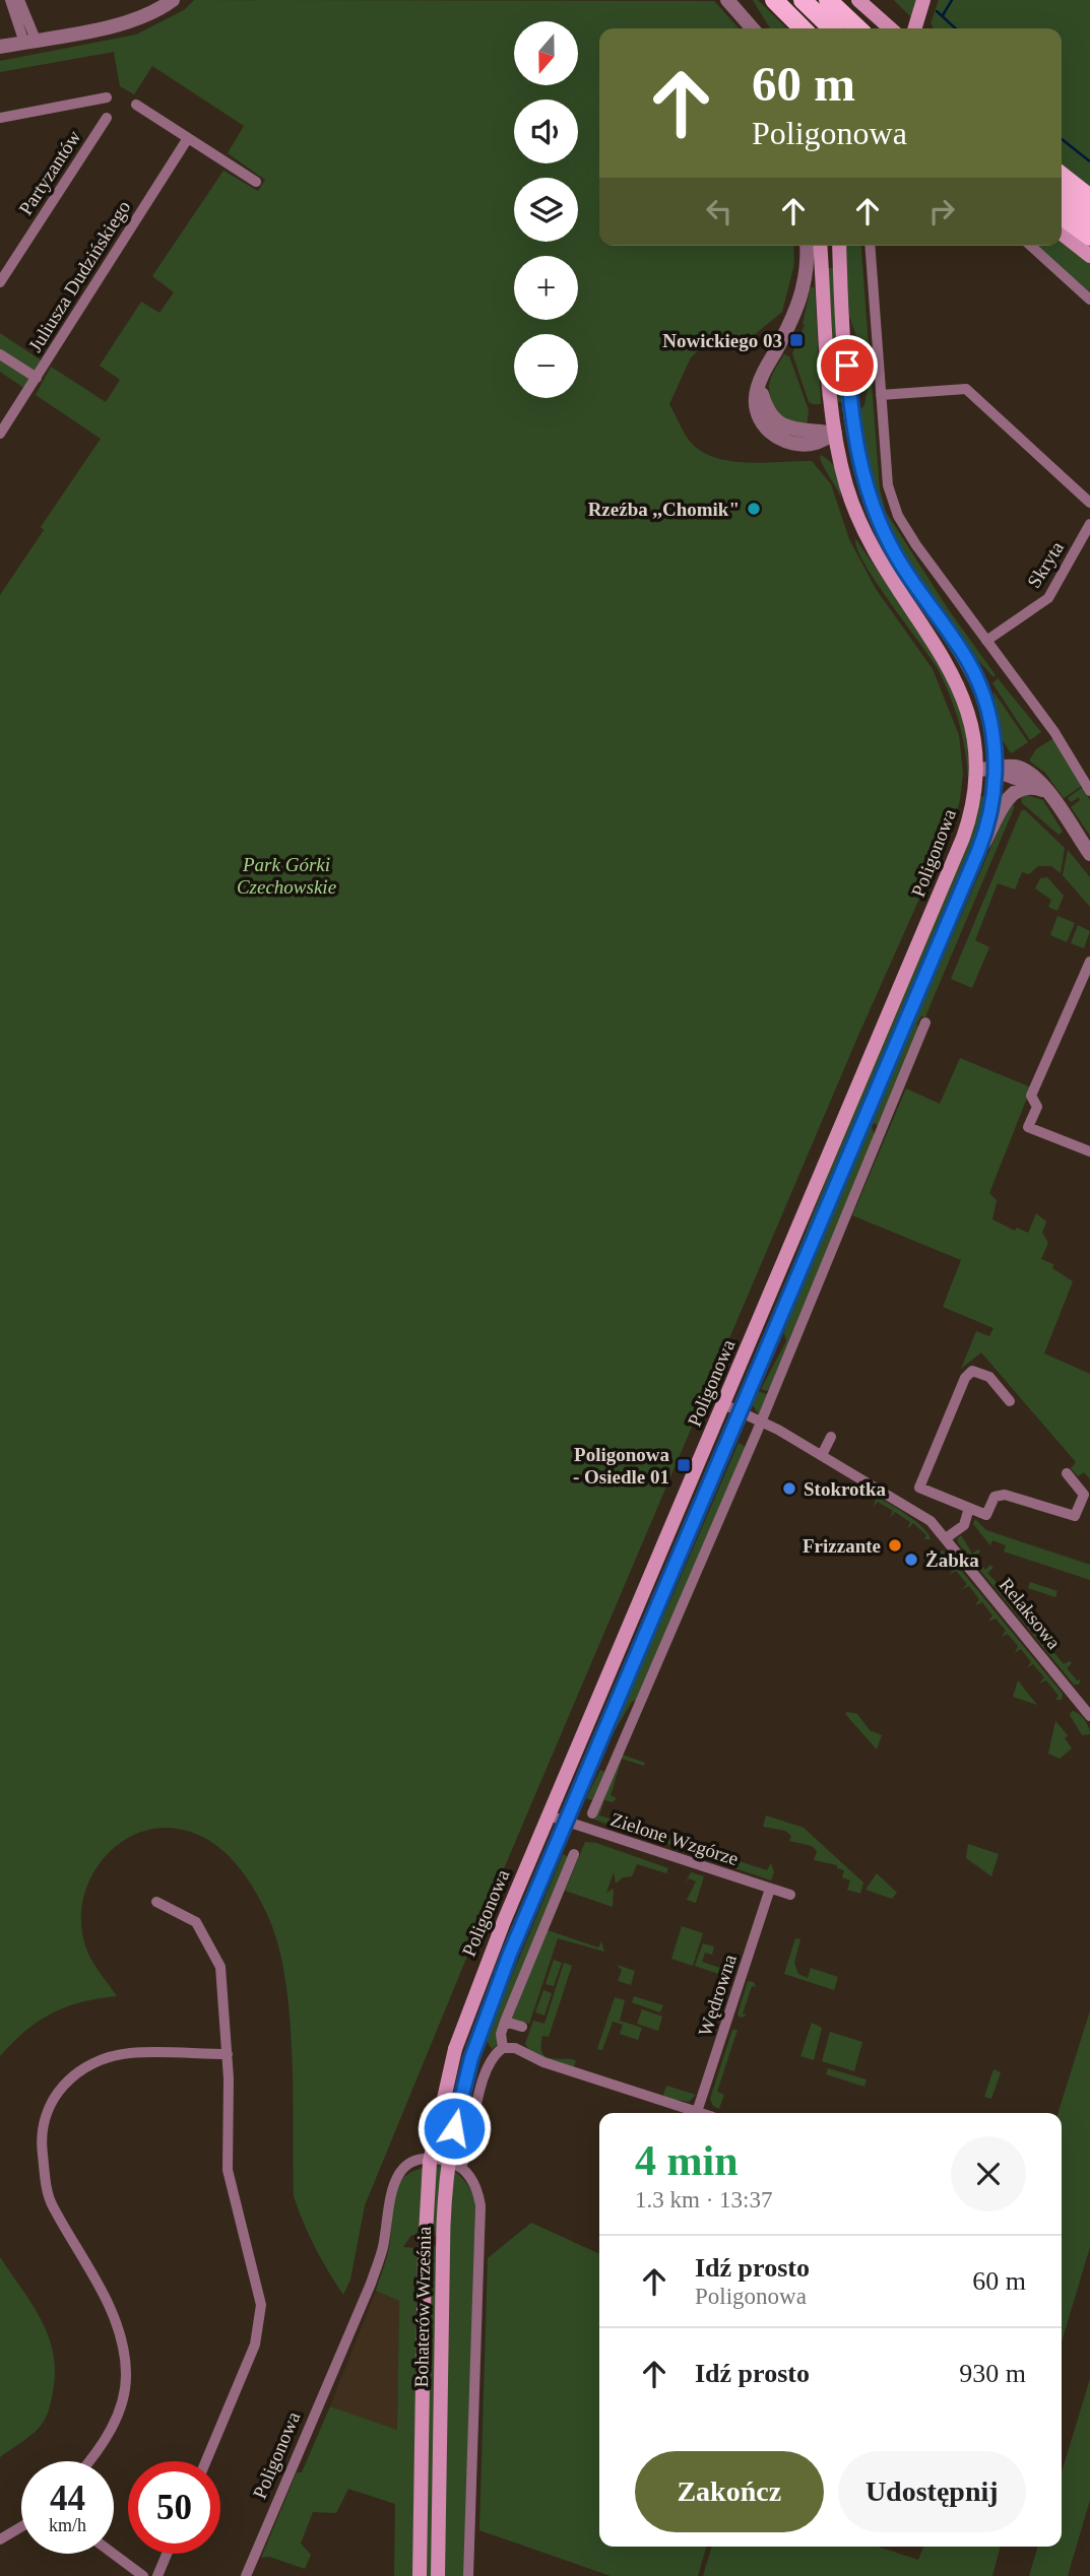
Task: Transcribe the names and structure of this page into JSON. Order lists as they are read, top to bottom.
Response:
{
  "streets": {
    "main road": ["Poligonowa", "Bohaterów Września"],
    "street": [
      "Partyzantów",
      "Juliusza Dudzińskiego",
      "Skryta",
      "Relaksowa",
      "Zielone Wzgórze",
      "Wędrowna"
    ]
  },
  "crossings": [
    ["Poligonowa", "Relaksowa"],
    ["Poligonowa", "Zielone Wzgórze"],
    ["Poligonowa", "Bohaterów Września"],
    ["Zielone Wzgórze", "Wędrowna"]
  ],
  "parks": ["Park Górki Czechowskie"],
  "places": {
    "transit": ["Nowickiego 03", "Poligonowa - Osiedle 01"],
    "other": [
      "Rzeźba ,,Chomik\"",
      "Stokrotka",
      "Frizzante",
      "Żabka"
    ]
  },
  "north": "bottom",
  "page": {
    "map_buttons": ["+", "−"],
    "turn": ["60 m", "Poligonowa"],
    "heading": ["4 min", "1.3 km · 13:37"],
    "list": [
      {
        "name": "Idź prosto",
        "note": "Poligonowa",
        "value": "60 m"
      },
      {
        "name": "Idź prosto",
        "value": "930 m"
      }
    ],
    "buttons": ["Zakończ", "Udostępnij"],
    "speed": "44 km/h",
    "limit": "50"
  }
}
